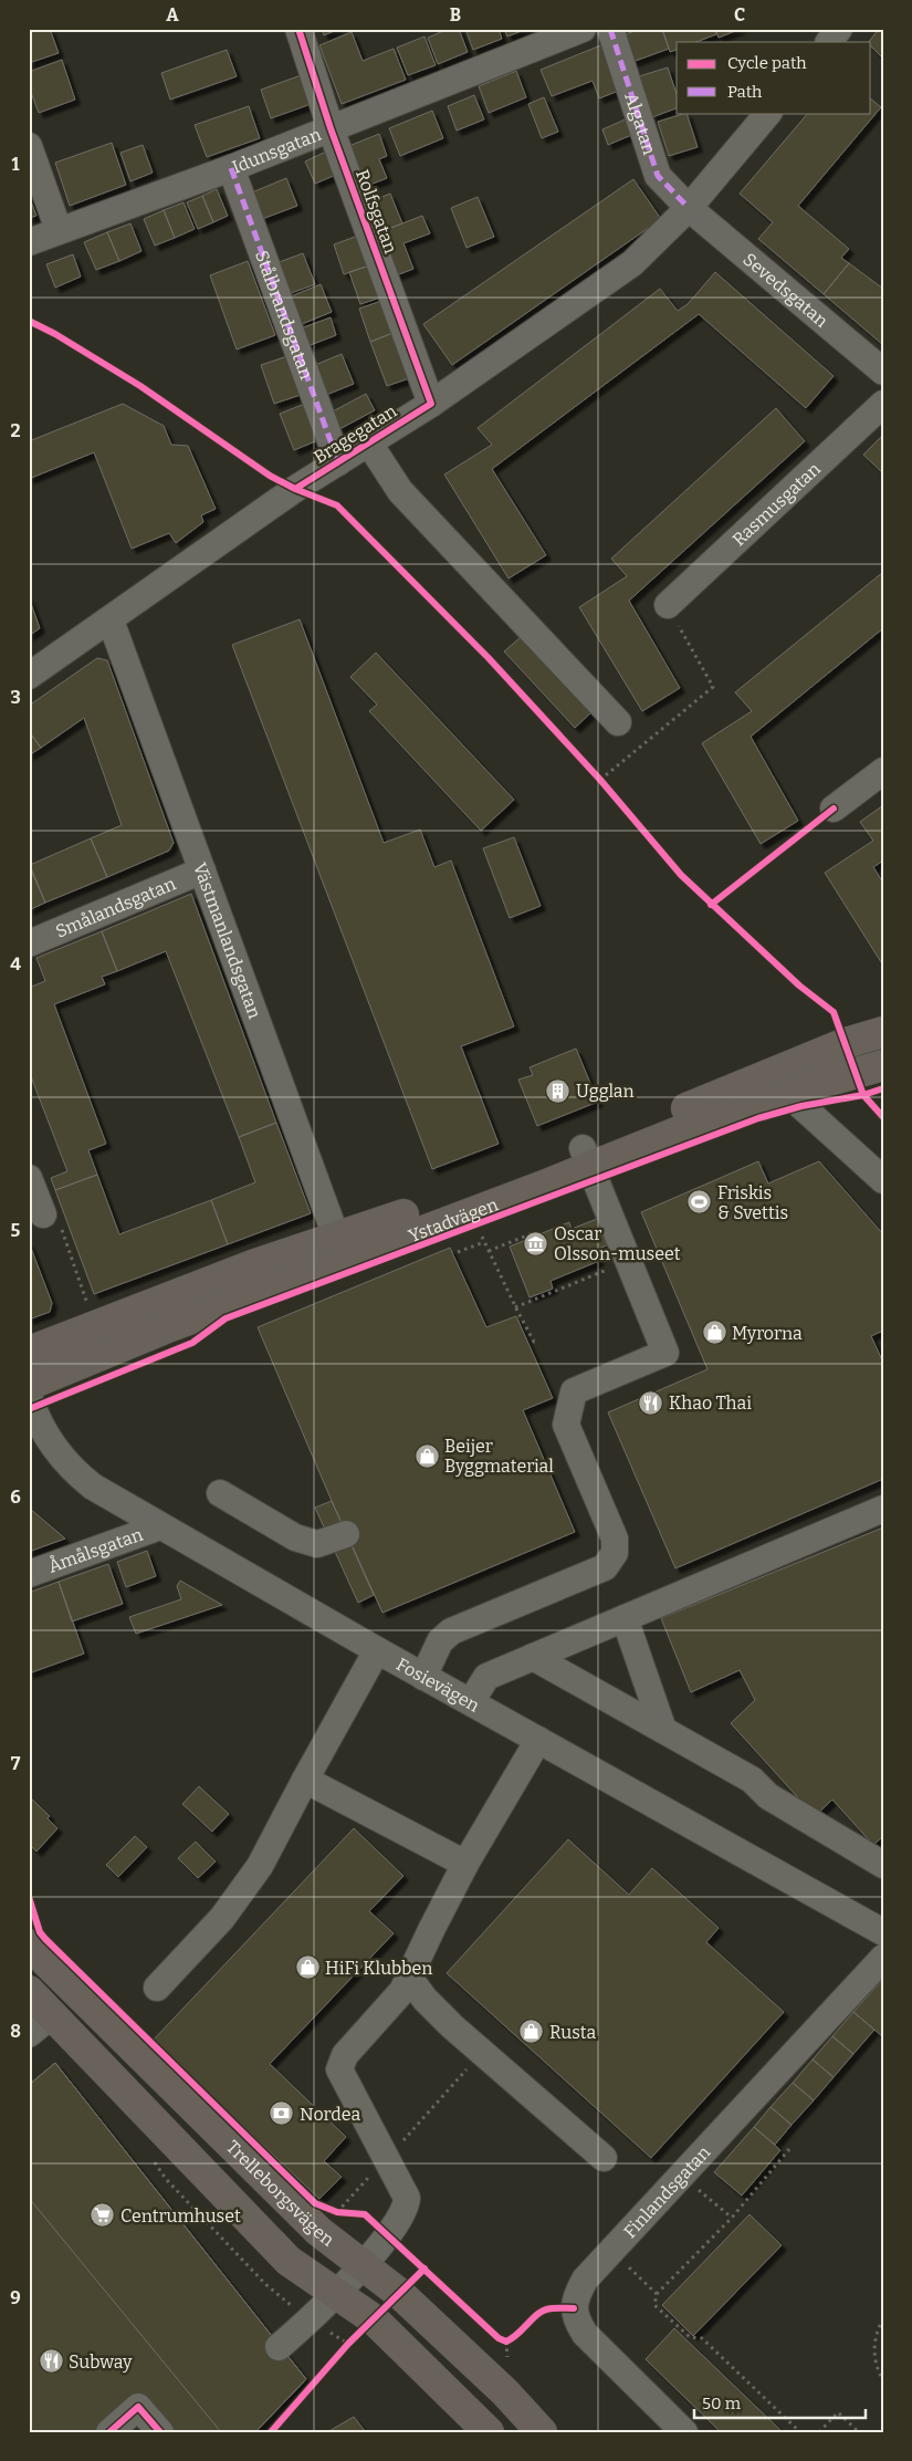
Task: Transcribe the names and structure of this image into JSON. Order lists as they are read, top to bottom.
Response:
{
  "streets": {
    "main road": ["Ystadvägen", "Trelleborgsvägen"],
    "street": [
      "Algatan",
      "Idunsgatan",
      "Rolfsgatan",
      "Sevedsgatan",
      "Stålbrandsgatan",
      "Bragegatan",
      "Rasmusgatan",
      "Smålandsgatan",
      "Västmanlandsgatan",
      "Åmålsgatan",
      "Fosievägen",
      "Finlandsgatan"
    ]
  },
  "crossings": [
    ["Algatan", "Sevedsgatan"],
    ["Algatan", "Bragegatan"],
    ["Idunsgatan", "Rolfsgatan"],
    ["Idunsgatan", "Stålbrandsgatan"],
    ["Rolfsgatan", "Bragegatan"],
    ["Sevedsgatan", "Bragegatan"],
    ["Stålbrandsgatan", "Bragegatan"],
    ["Bragegatan", "Västmanlandsgatan"],
    ["Smålandsgatan", "Västmanlandsgatan"],
    ["Västmanlandsgatan", "Ystadvägen"],
    ["Åmålsgatan", "Fosievägen"]
  ],
  "places": {
    "building": ["Ugglan"],
    "sports": ["Friskis & Svettis"],
    "museum": ["Oscar Olsson-museet"],
    "shop": [
      "Myrorna",
      "Beijer Byggmaterial",
      "HiFi Klubben",
      "Rusta"
    ],
    "restaurant": ["Khao Thai", "Subway"],
    "bank": ["Nordea"],
    "supermarket": ["Centrumhuset"]
  },
  "legend": ["Cycle path", "Path"],
  "scale_bar": "50 m",
  "grid": {
    "columns": ["A", "B", "C"],
    "rows": [
      "1",
      "2",
      "3",
      "4",
      "5",
      "6",
      "7",
      "8",
      "9"
    ]
  }
}
